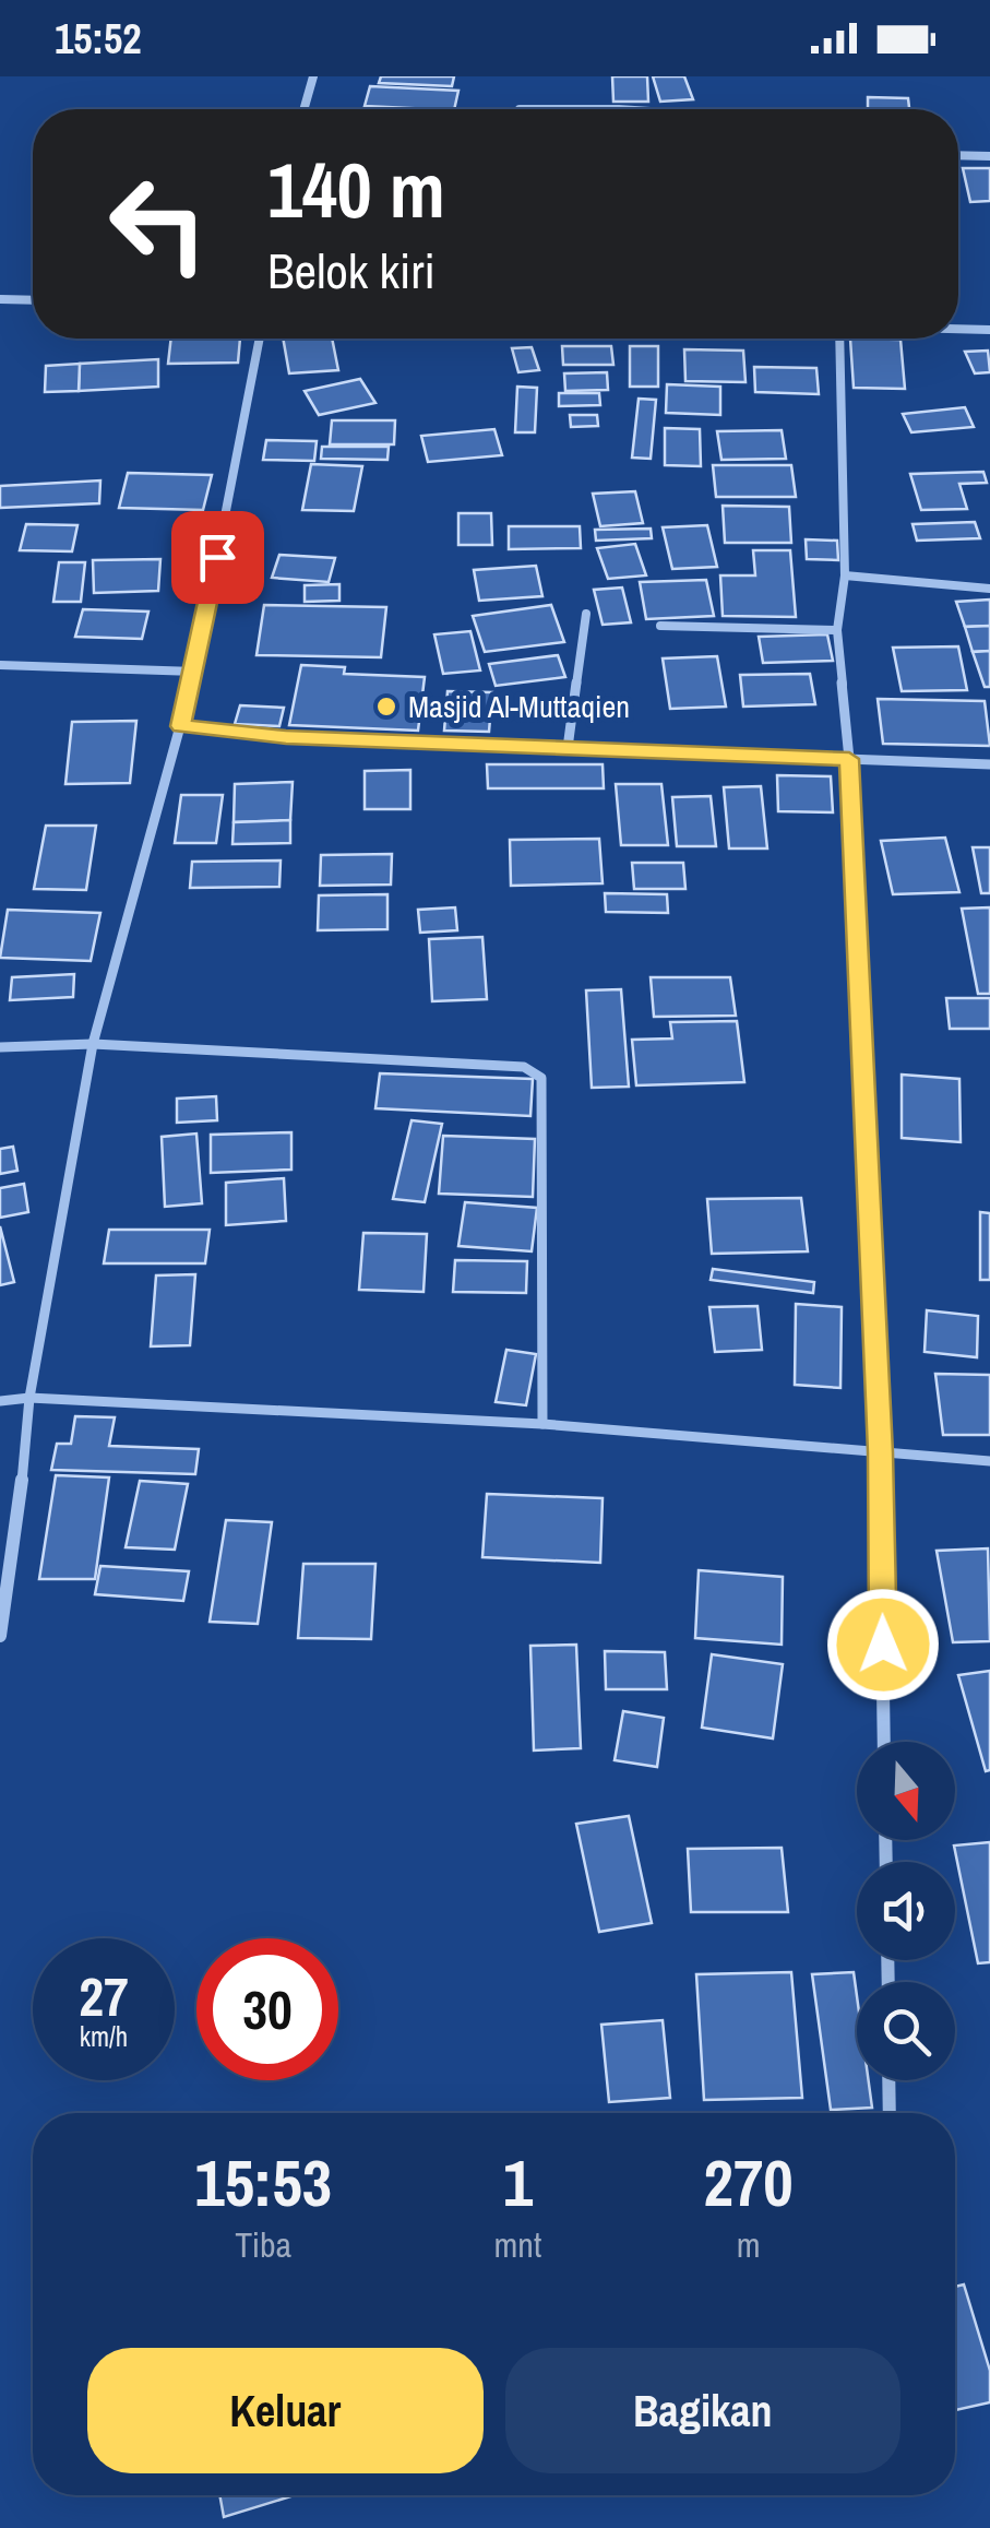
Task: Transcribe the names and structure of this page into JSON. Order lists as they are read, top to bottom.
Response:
{
  "places": ["Masjid Al-Muttaqien"],
  "north": "bottom",
  "page": {
    "status": "15:52",
    "turn": ["140 m", "Belok kiri"],
    "speed": "27 km/h",
    "limit": "30",
    "eta": [
      "15:53",
      "Tiba",
      "1",
      "mnt",
      "270",
      "m"
    ],
    "buttons": ["Keluar", "Bagikan"]
  }
}
